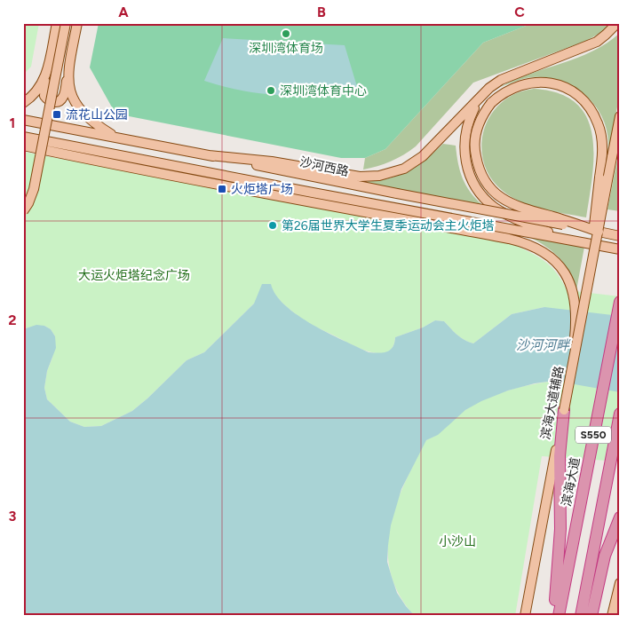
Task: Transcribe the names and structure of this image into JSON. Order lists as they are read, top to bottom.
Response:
{
  "streets": {
    "highway": ["S550", "滨海大道"],
    "main road": ["沙河西路", "滨海大道辅路"]
  },
  "water": ["沙河河畔"],
  "parks": ["大运火炬塔纪念广场", "小沙山"],
  "places": {
    "other": ["深圳湾体育场", "深圳湾体育中心", "第26届世界大学生夏季运动会主火炬塔"],
    "transit": ["流花山公园", "火炬塔广场"]
  },
  "grid": {
    "columns": ["A", "B", "C"],
    "rows": ["1", "2", "3"]
  }
}
